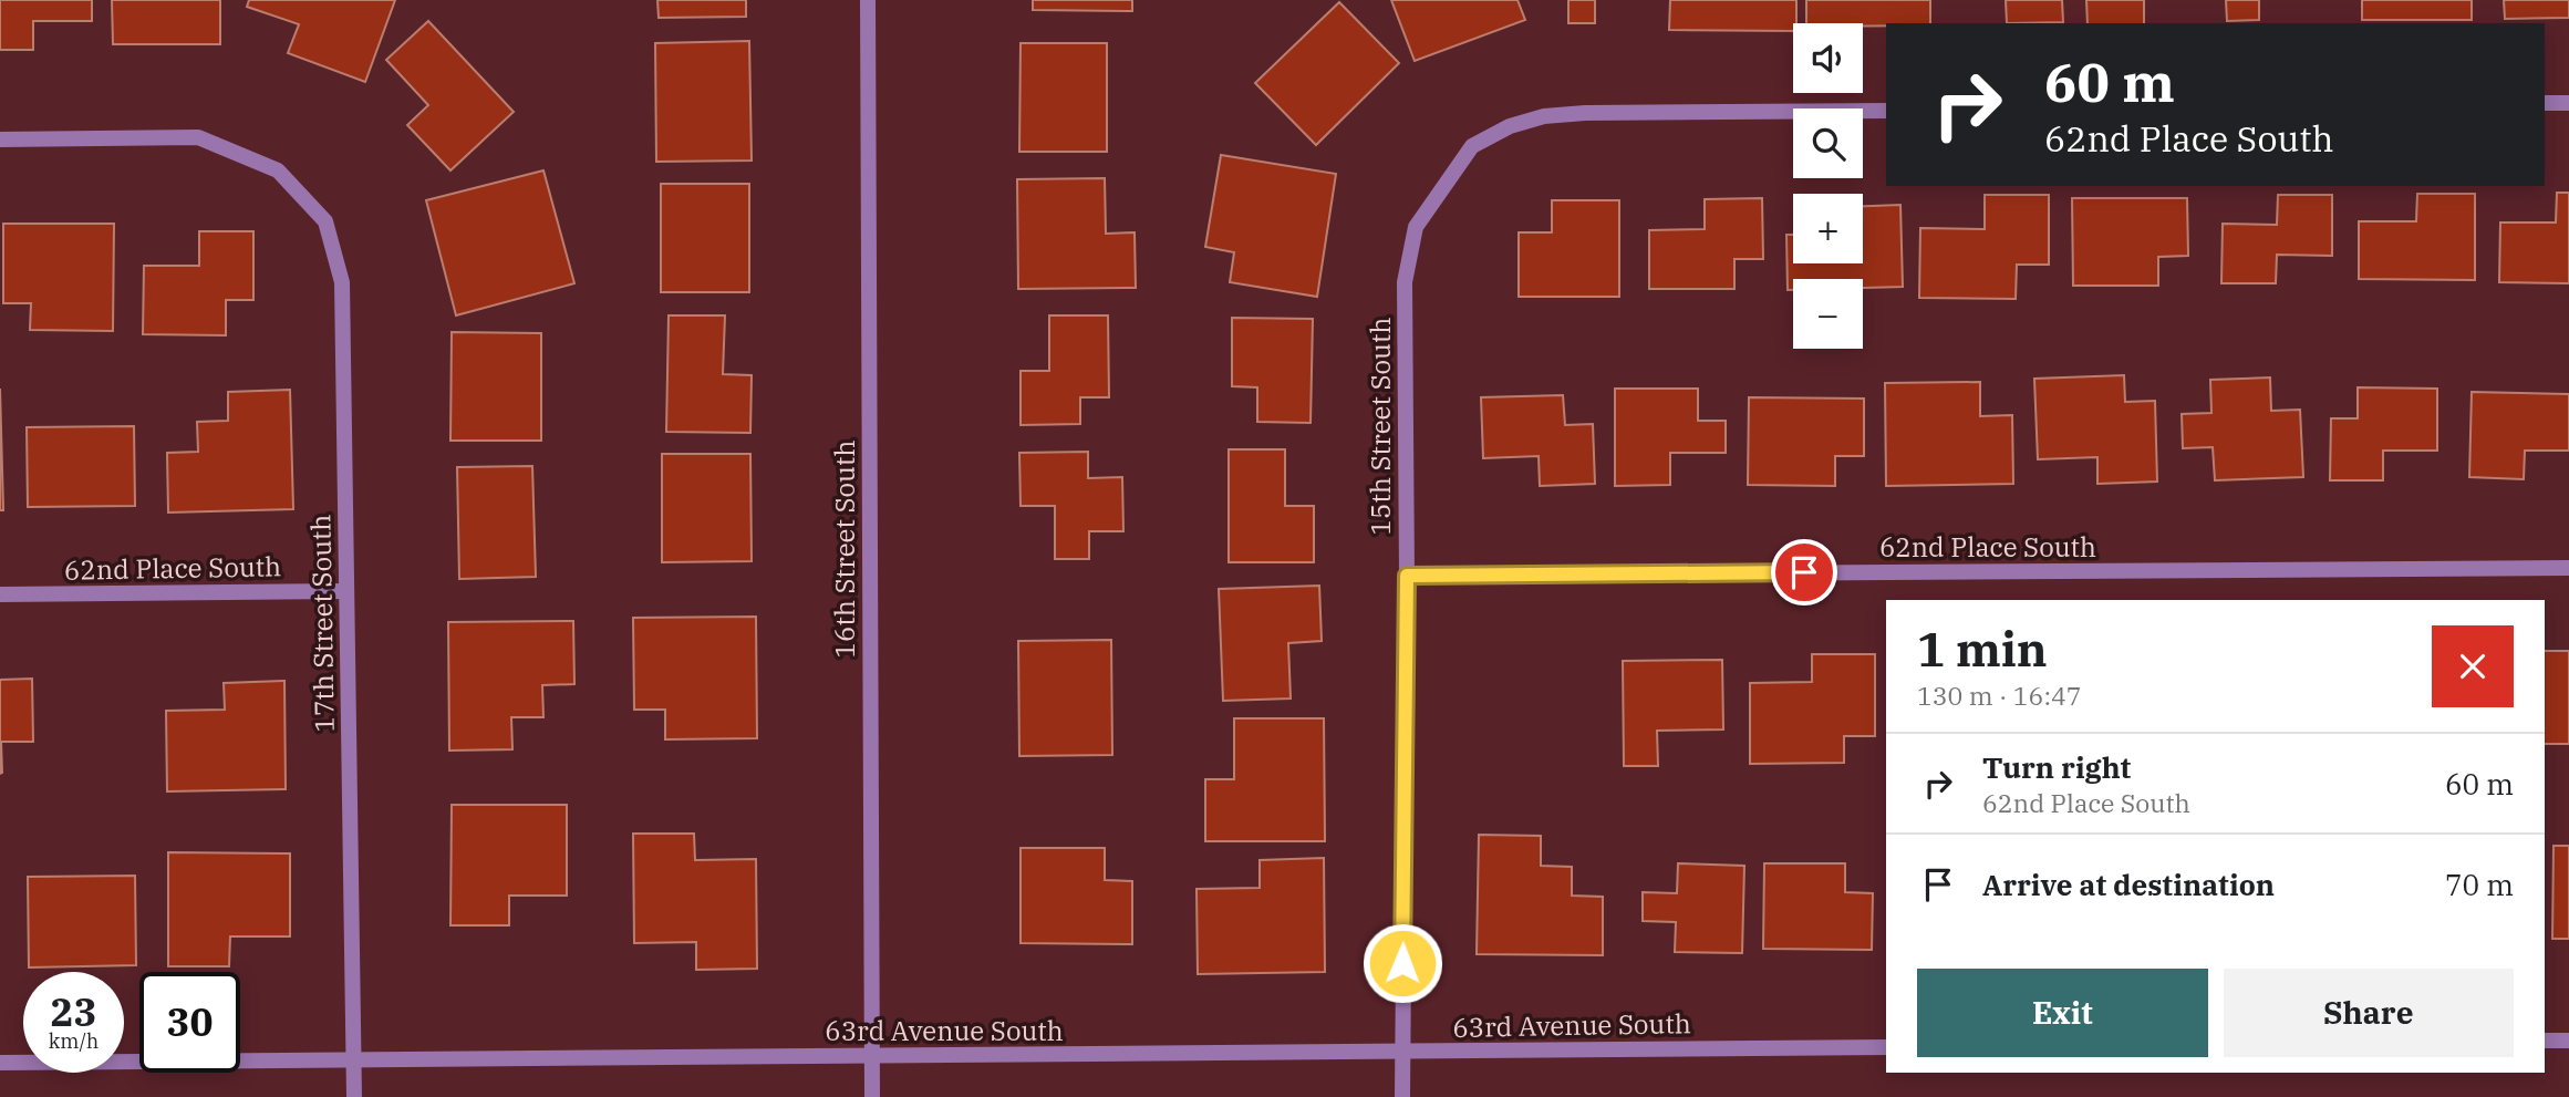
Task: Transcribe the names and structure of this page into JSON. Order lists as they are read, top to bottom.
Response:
{
  "streets": {
    "street": [
      "15th Street South",
      "62nd Place South",
      "16th Street South",
      "17th Street South",
      "63rd Avenue South"
    ]
  },
  "crossings": [
    ["15th Street South", "62nd Place South"],
    ["15th Street South", "63rd Avenue South"],
    ["62nd Place South", "17th Street South"],
    ["16th Street South", "63rd Avenue South"],
    ["17th Street South", "63rd Avenue South"]
  ],
  "page": {
    "map_buttons": ["+", "−"],
    "turn": ["60 m", "62nd Place South"],
    "heading": ["1 min", "130 m · 16:47"],
    "list": [
      {
        "name": "Turn right",
        "note": "62nd Place South",
        "value": "60 m"
      },
      {
        "name": "Arrive at destination",
        "value": "70 m"
      }
    ],
    "buttons": ["Exit", "Share"],
    "speed": "23 km/h",
    "limit": "30"
  }
}
